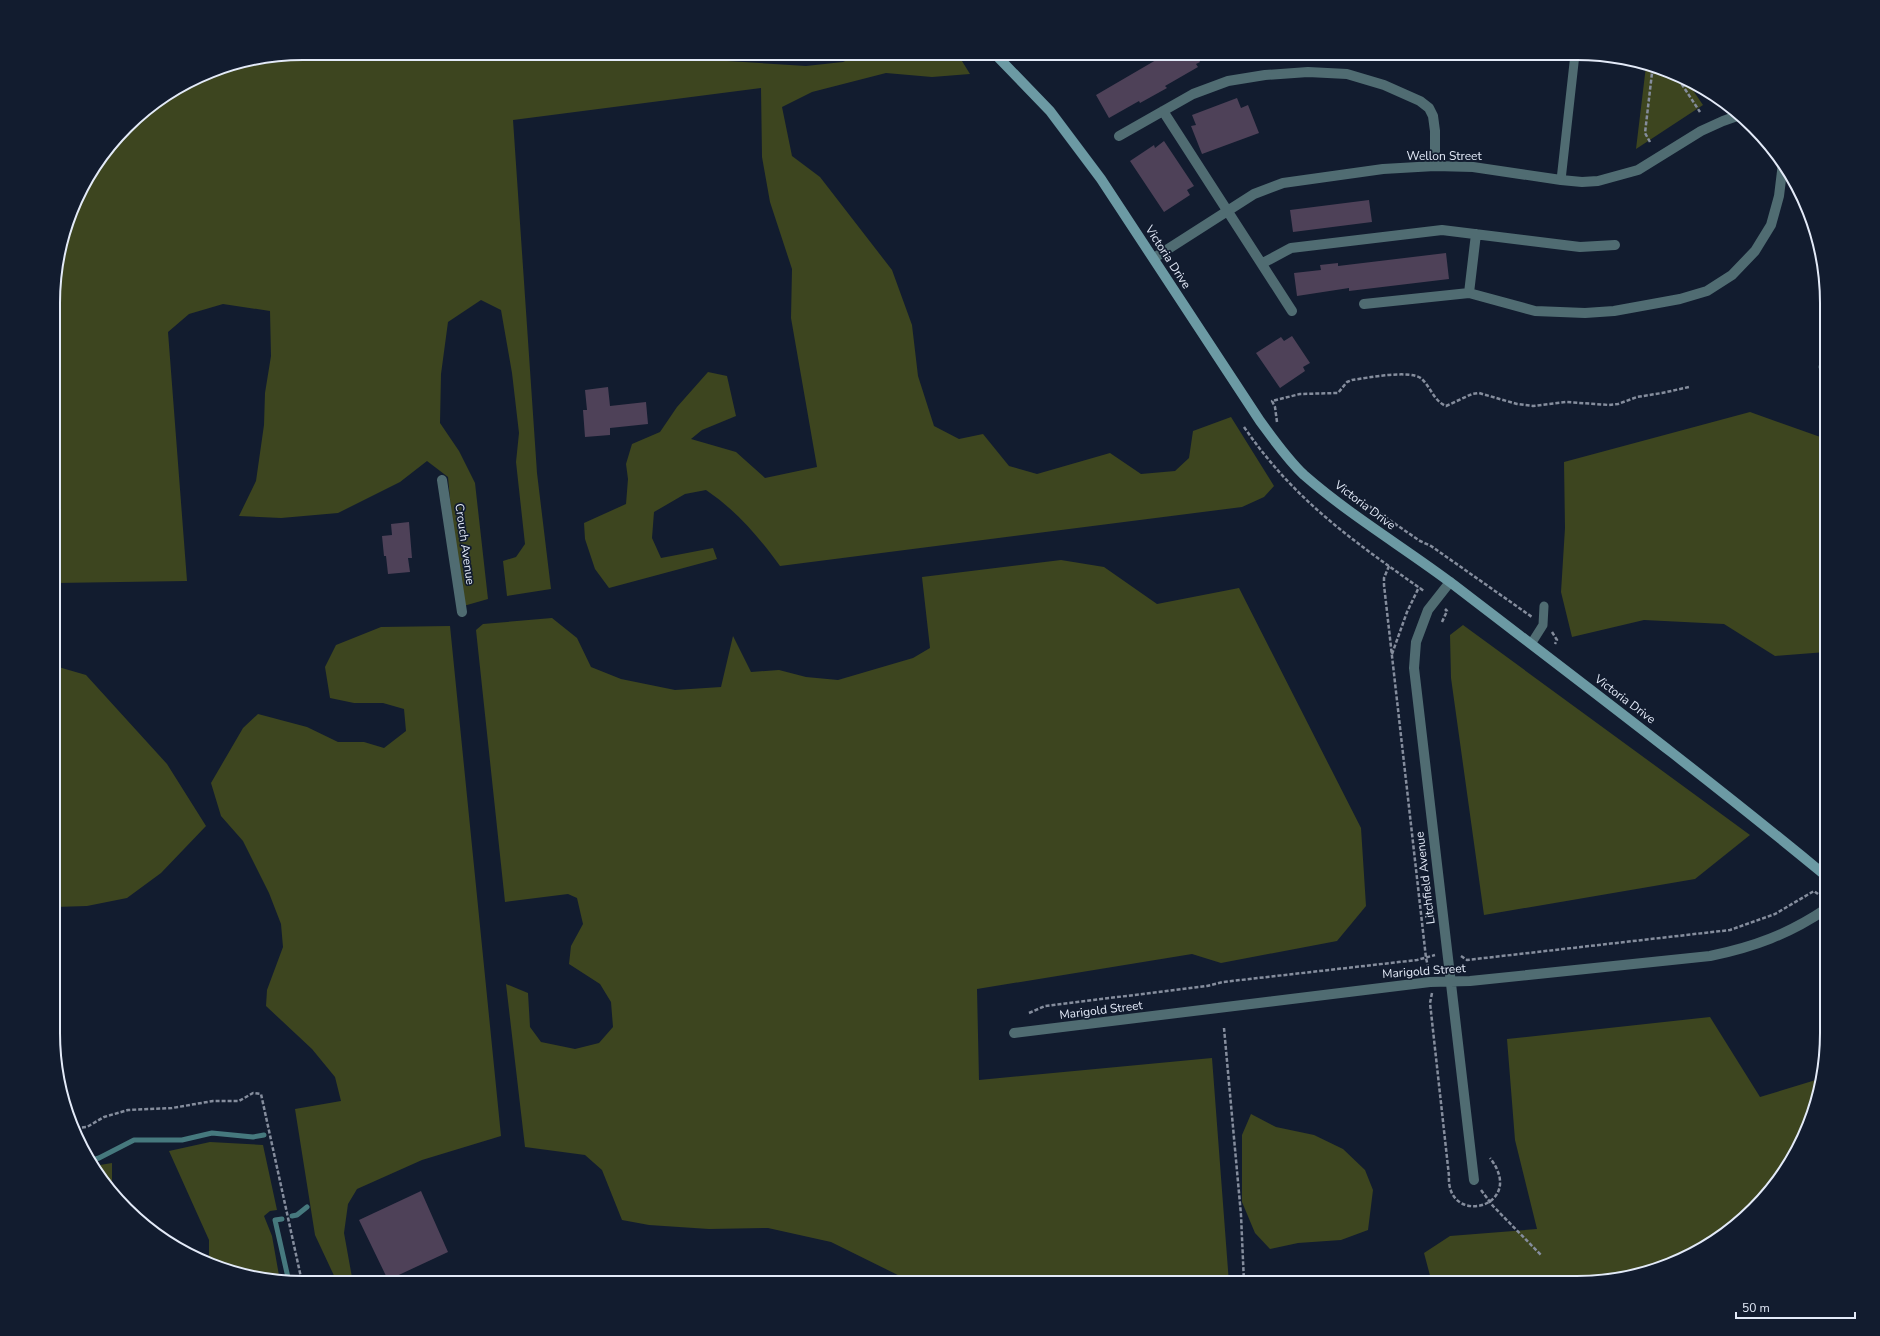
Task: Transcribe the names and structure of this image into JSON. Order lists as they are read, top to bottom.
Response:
{
  "streets": {
    "street": [
      "Wellon Street",
      "Victoria Drive",
      "Crouch Avenue",
      "Litchfield Avenue",
      "Marigold Street"
    ]
  },
  "crossings": [
    ["Wellon Street", "Victoria Drive"],
    ["Victoria Drive", "Litchfield Avenue"],
    ["Litchfield Avenue", "Marigold Street"]
  ],
  "scale_bar": "50 m"
}
